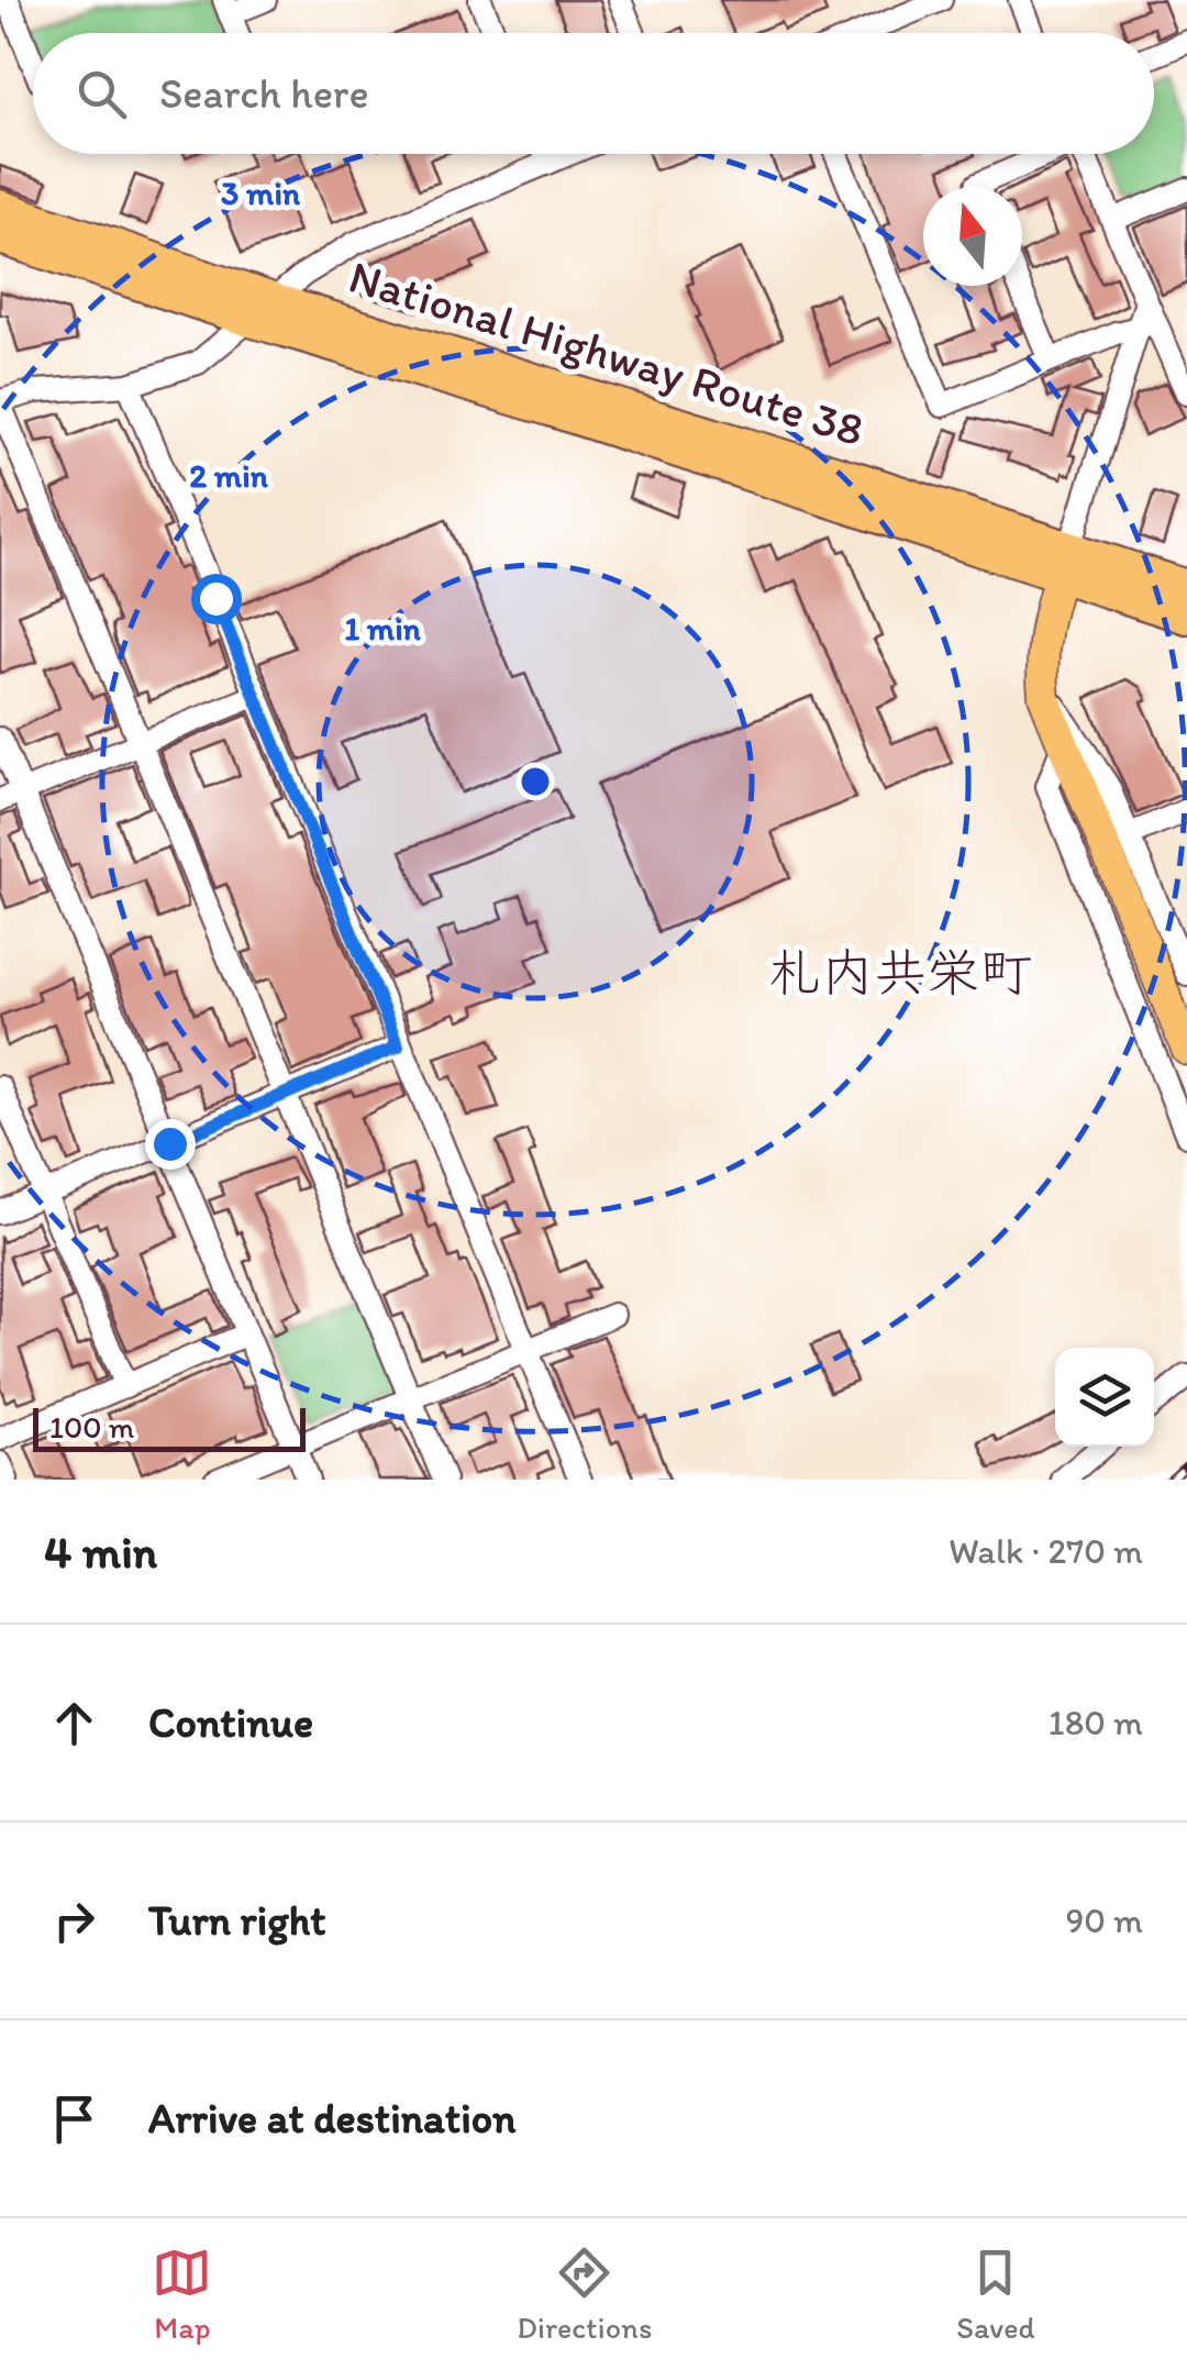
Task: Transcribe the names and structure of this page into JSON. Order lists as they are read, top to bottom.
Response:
{
  "streets": {
    "highway": ["National Highway Route 38"]
  },
  "districts": ["札内共栄町"],
  "scale_bar": "100 m",
  "north": "top",
  "page": {
    "search": "Search here",
    "scale": "100 m",
    "heading": ["4 min", "Walk · 270 m"],
    "list": [
      ["Continue", "180 m"],
      ["Turn right", "90 m"],
      "Arrive at destination"
    ],
    "nav": ["Map", "Directions", "Saved"]
  },
  "rings": ["3 min", "2 min", "1 min"]
}
